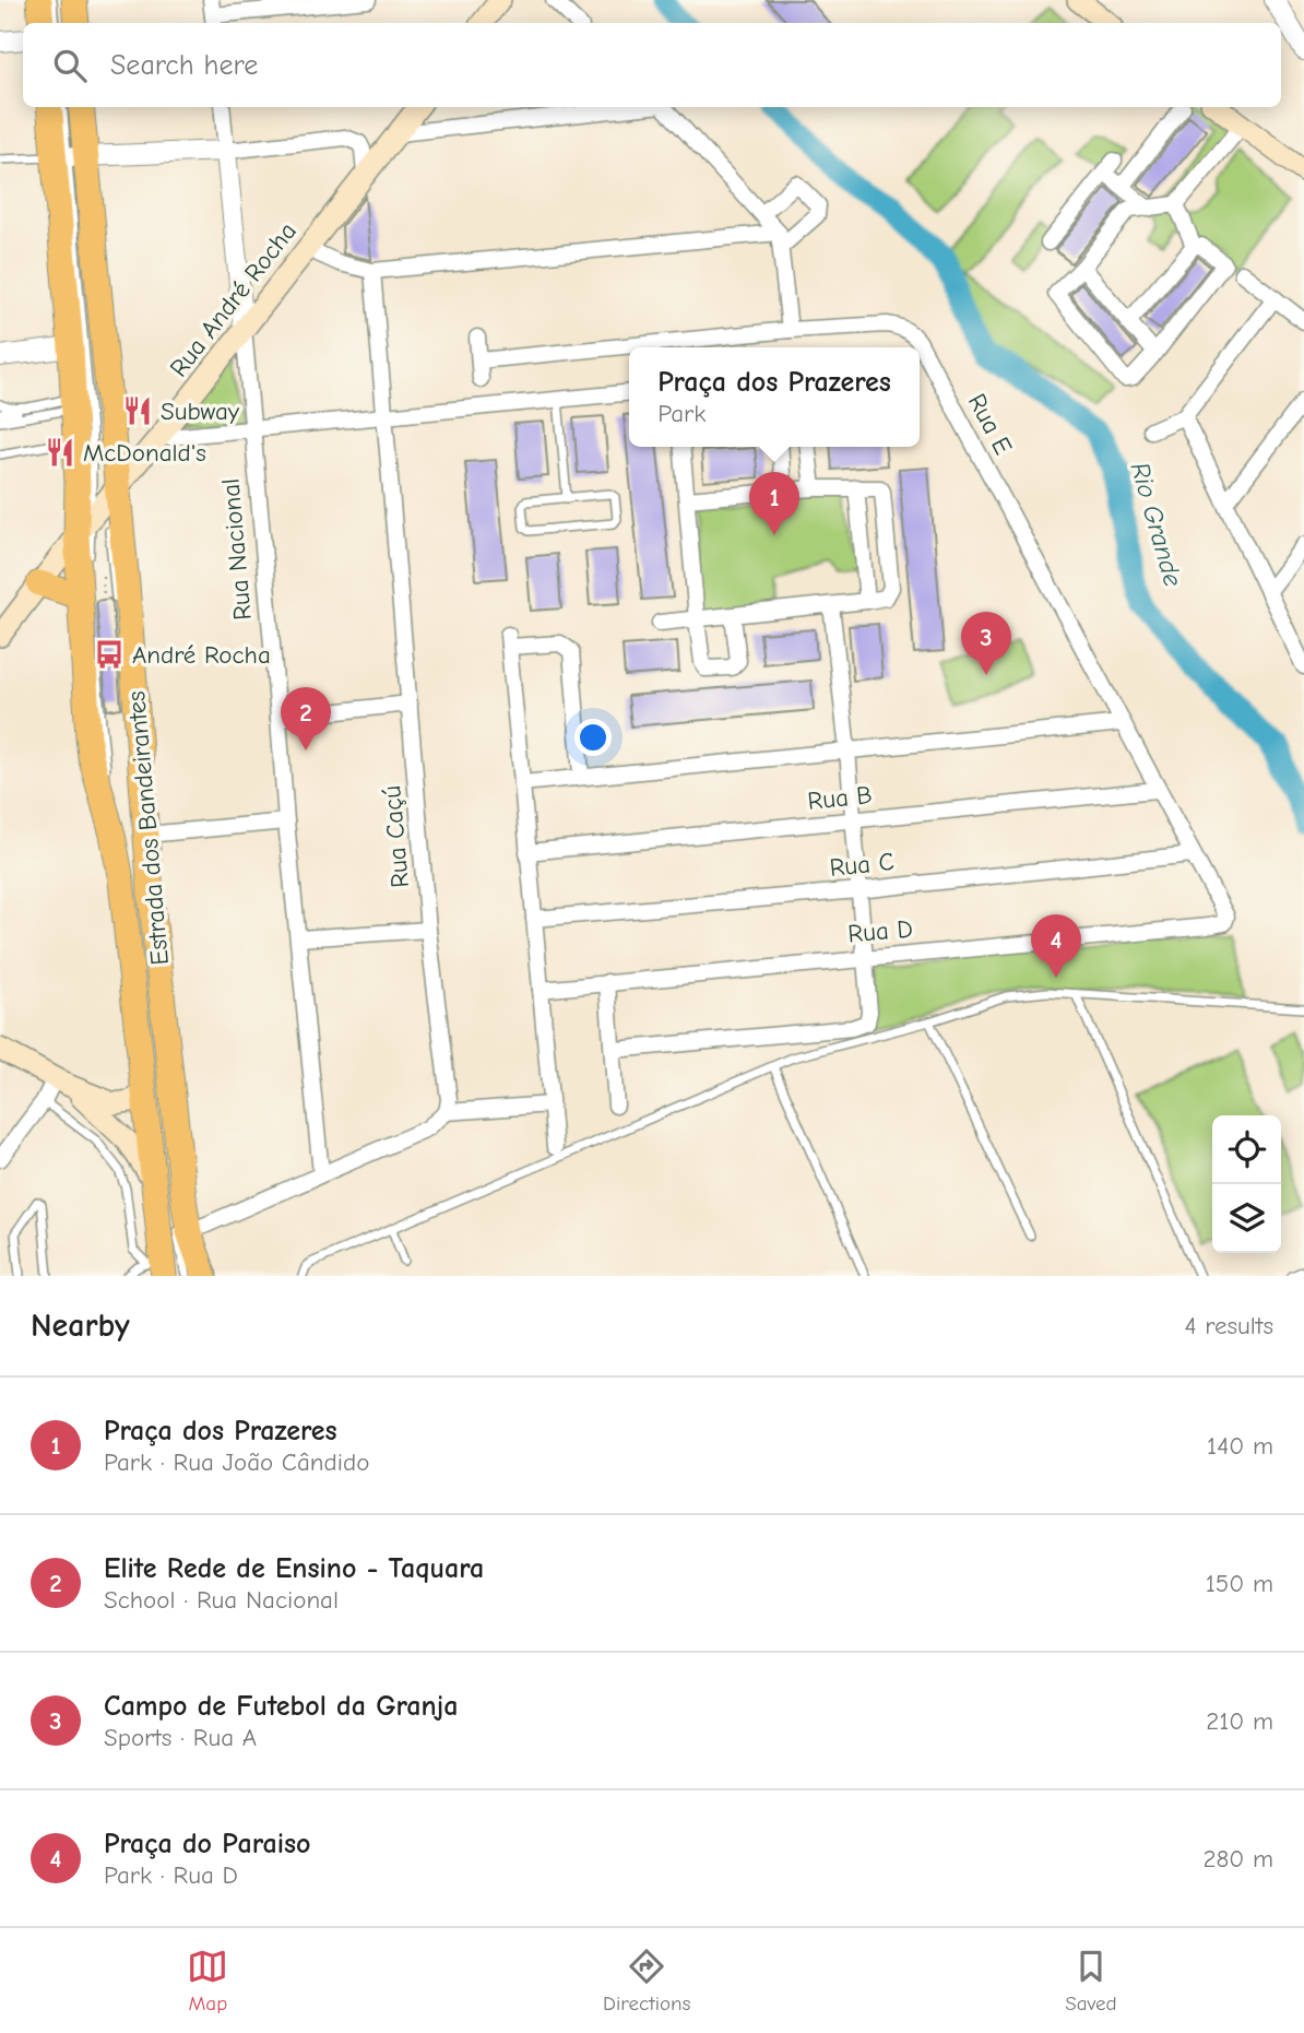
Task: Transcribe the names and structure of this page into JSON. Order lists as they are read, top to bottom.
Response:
{
  "streets": {
    "main road": ["Rua André Rocha", "Estrada dos Bandeirantes"],
    "street": [
      "Rua E",
      "Rua Nacional",
      "Rua B",
      "Rua Caçú",
      "Rua C",
      "Rua D"
    ]
  },
  "crossings": [
    ["Rua André Rocha", "Rua Nacional"],
    ["Rua André Rocha", "Estrada dos Bandeirantes"],
    ["Rua E", "Rua B"],
    ["Rua E", "Rua C"],
    ["Rua E", "Rua D"]
  ],
  "water": ["Rio Grande"],
  "places": {
    "restaurant": ["Subway", "McDonald's"],
    "bus stop": ["André Rocha"]
  },
  "page": {
    "search": "Search here",
    "popup": ["Praça dos Prazeres", "Park"],
    "pins": [
      "1",
      "3",
      "2",
      "4"
    ],
    "heading": ["Nearby", "4 results"],
    "list": [
      {
        "mark": "1",
        "name": "Praça dos Prazeres",
        "note": "Park · Rua João Cândido",
        "value": "140 m"
      },
      {
        "mark": "2",
        "name": "Elite Rede de Ensino - Taquara",
        "note": "School · Rua Nacional",
        "value": "150 m"
      },
      {
        "mark": "3",
        "name": "Campo de Futebol da Granja",
        "note": "Sports · Rua A",
        "value": "210 m"
      },
      {
        "mark": "4",
        "name": "Praça do Paraiso",
        "note": "Park · Rua D",
        "value": "280 m"
      }
    ],
    "nav": ["Map", "Directions", "Saved"]
  }
}
